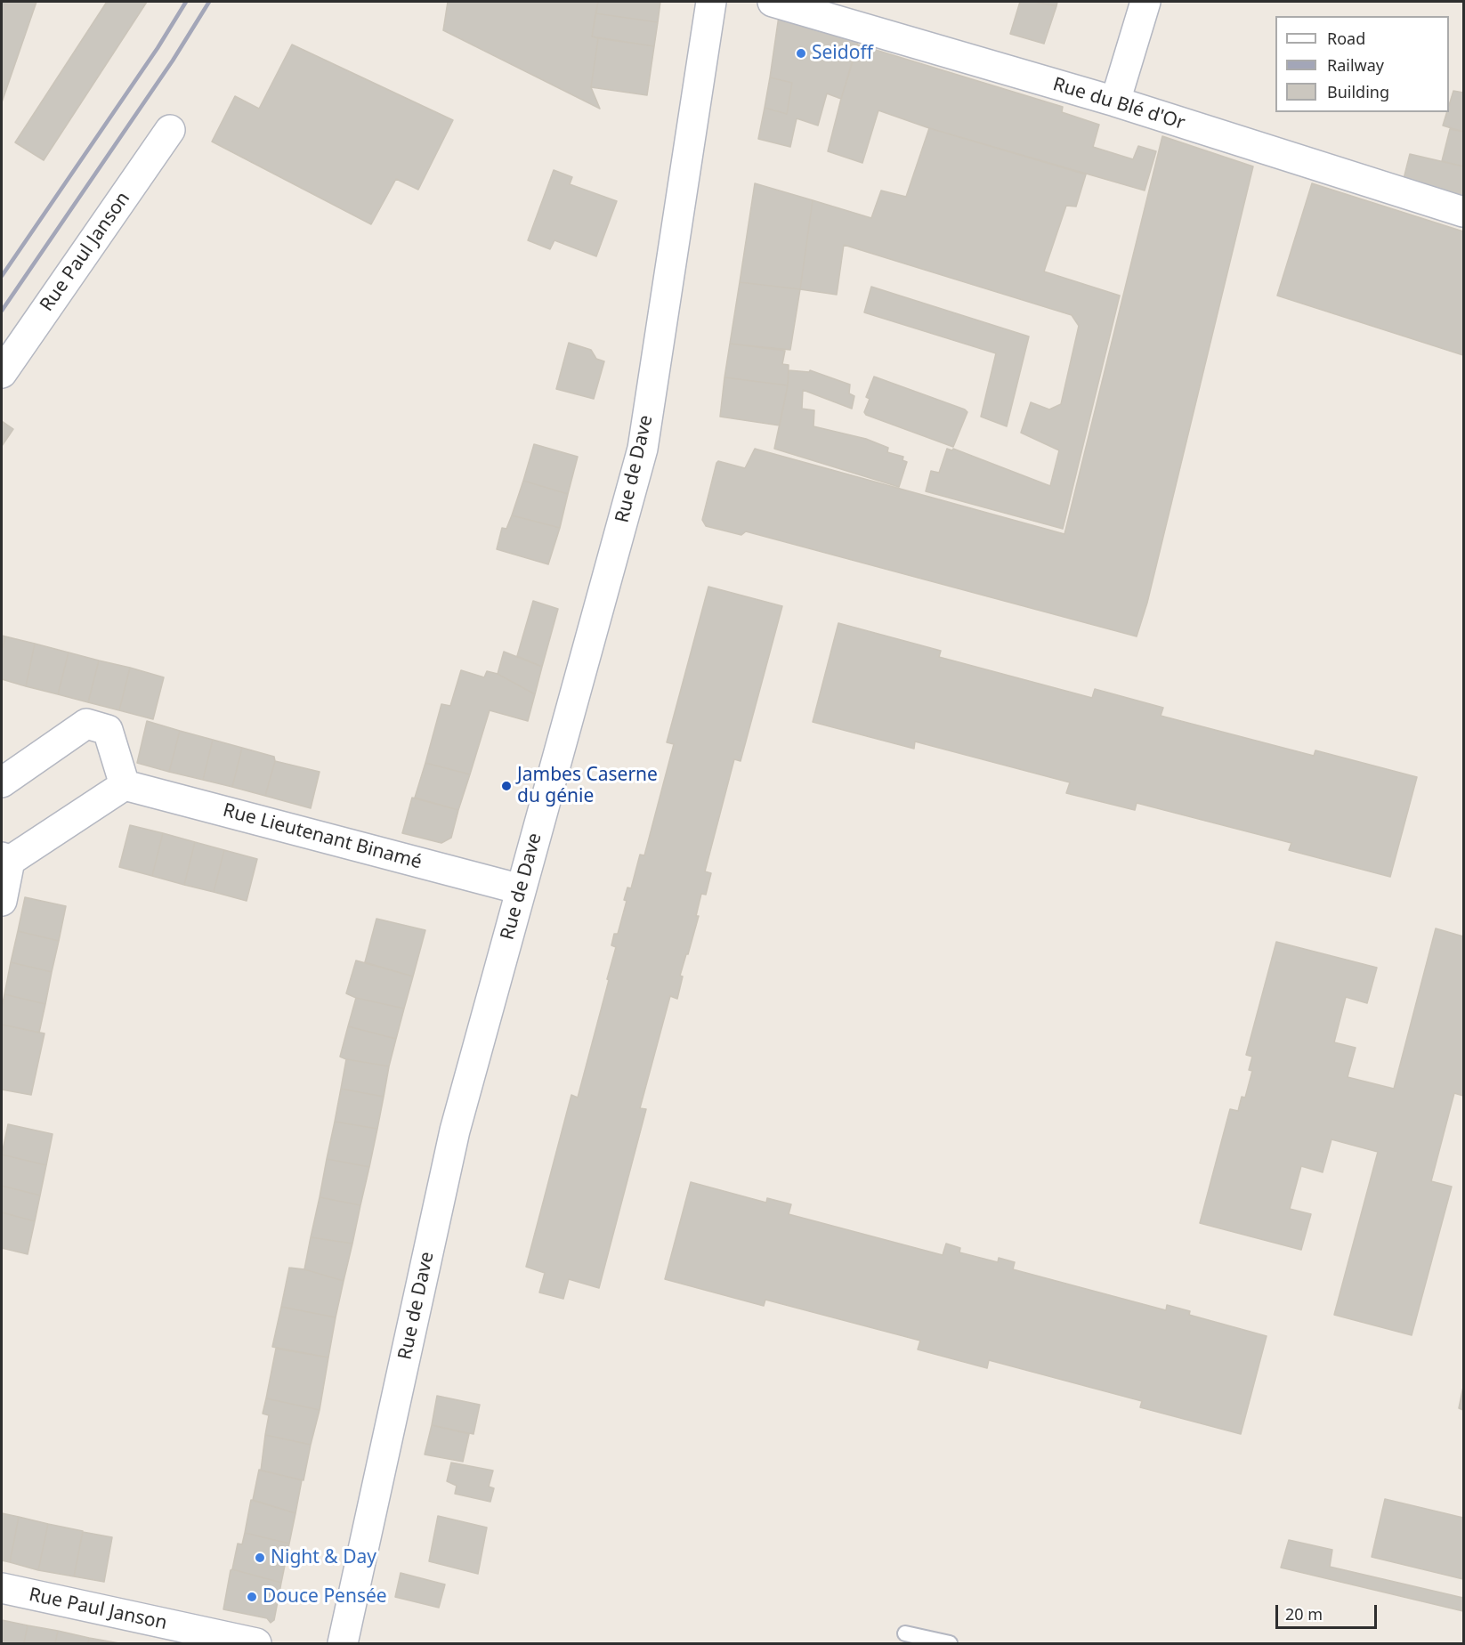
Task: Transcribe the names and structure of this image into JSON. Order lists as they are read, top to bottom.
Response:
{
  "streets": {
    "street": [
      "Rue du Blé d'Or",
      "Rue Paul Janson",
      "Rue de Dave",
      "Rue Lieutenant Binamé"
    ]
  },
  "crossings": [
    ["Rue de Dave", "Rue Lieutenant Binamé"]
  ],
  "places": [
    "Seidoff",
    "Jambes Caserne du génie",
    "Night & Day",
    "Douce Pensée"
  ],
  "legend": ["Road", "Railway", "Building"],
  "scale_bar": "20 m"
}
